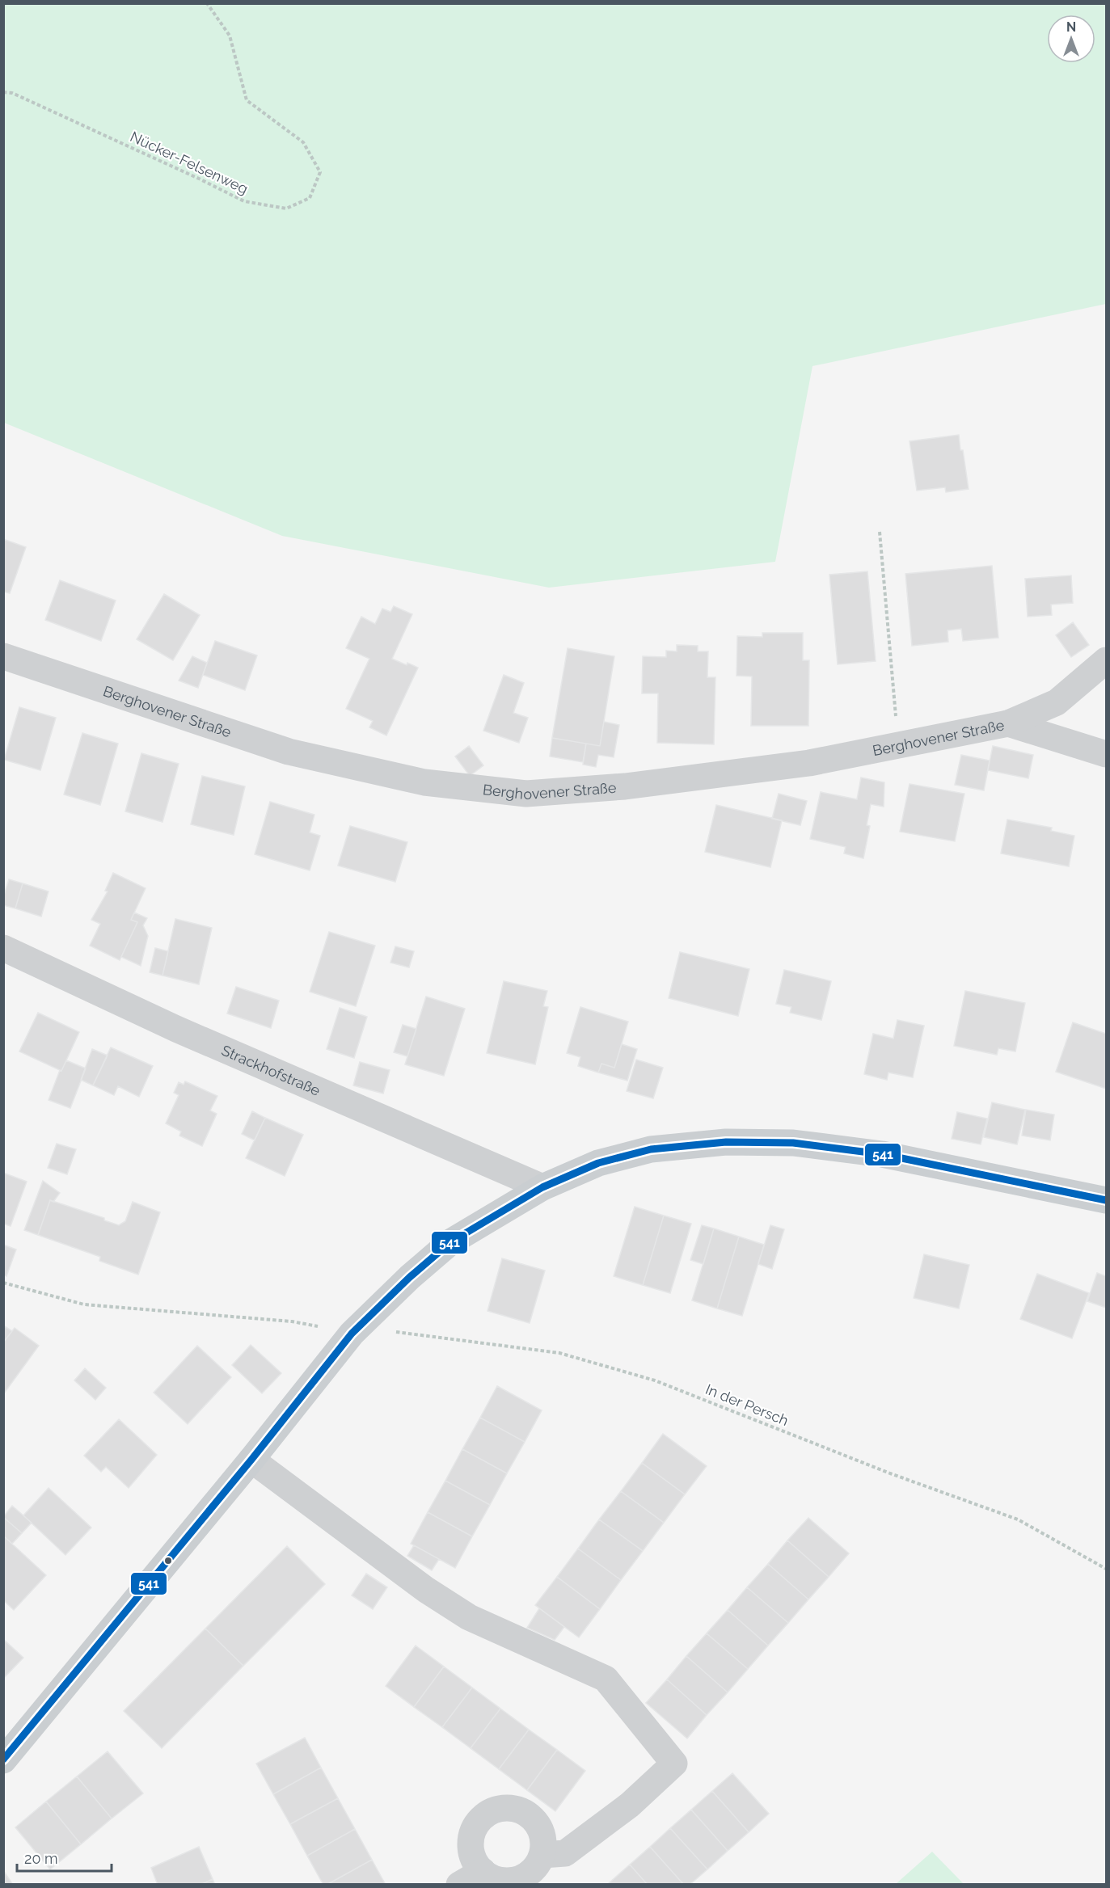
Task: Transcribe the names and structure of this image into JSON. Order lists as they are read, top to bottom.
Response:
{
  "streets": {
    "street": ["Berghovener Straße", "Strackhofstraße"],
    "path": ["Nücker-Felsenweg", "In der Persch"]
  },
  "lines": ["transit line 541"],
  "scale_bar": "20 m",
  "north": "top"
}
